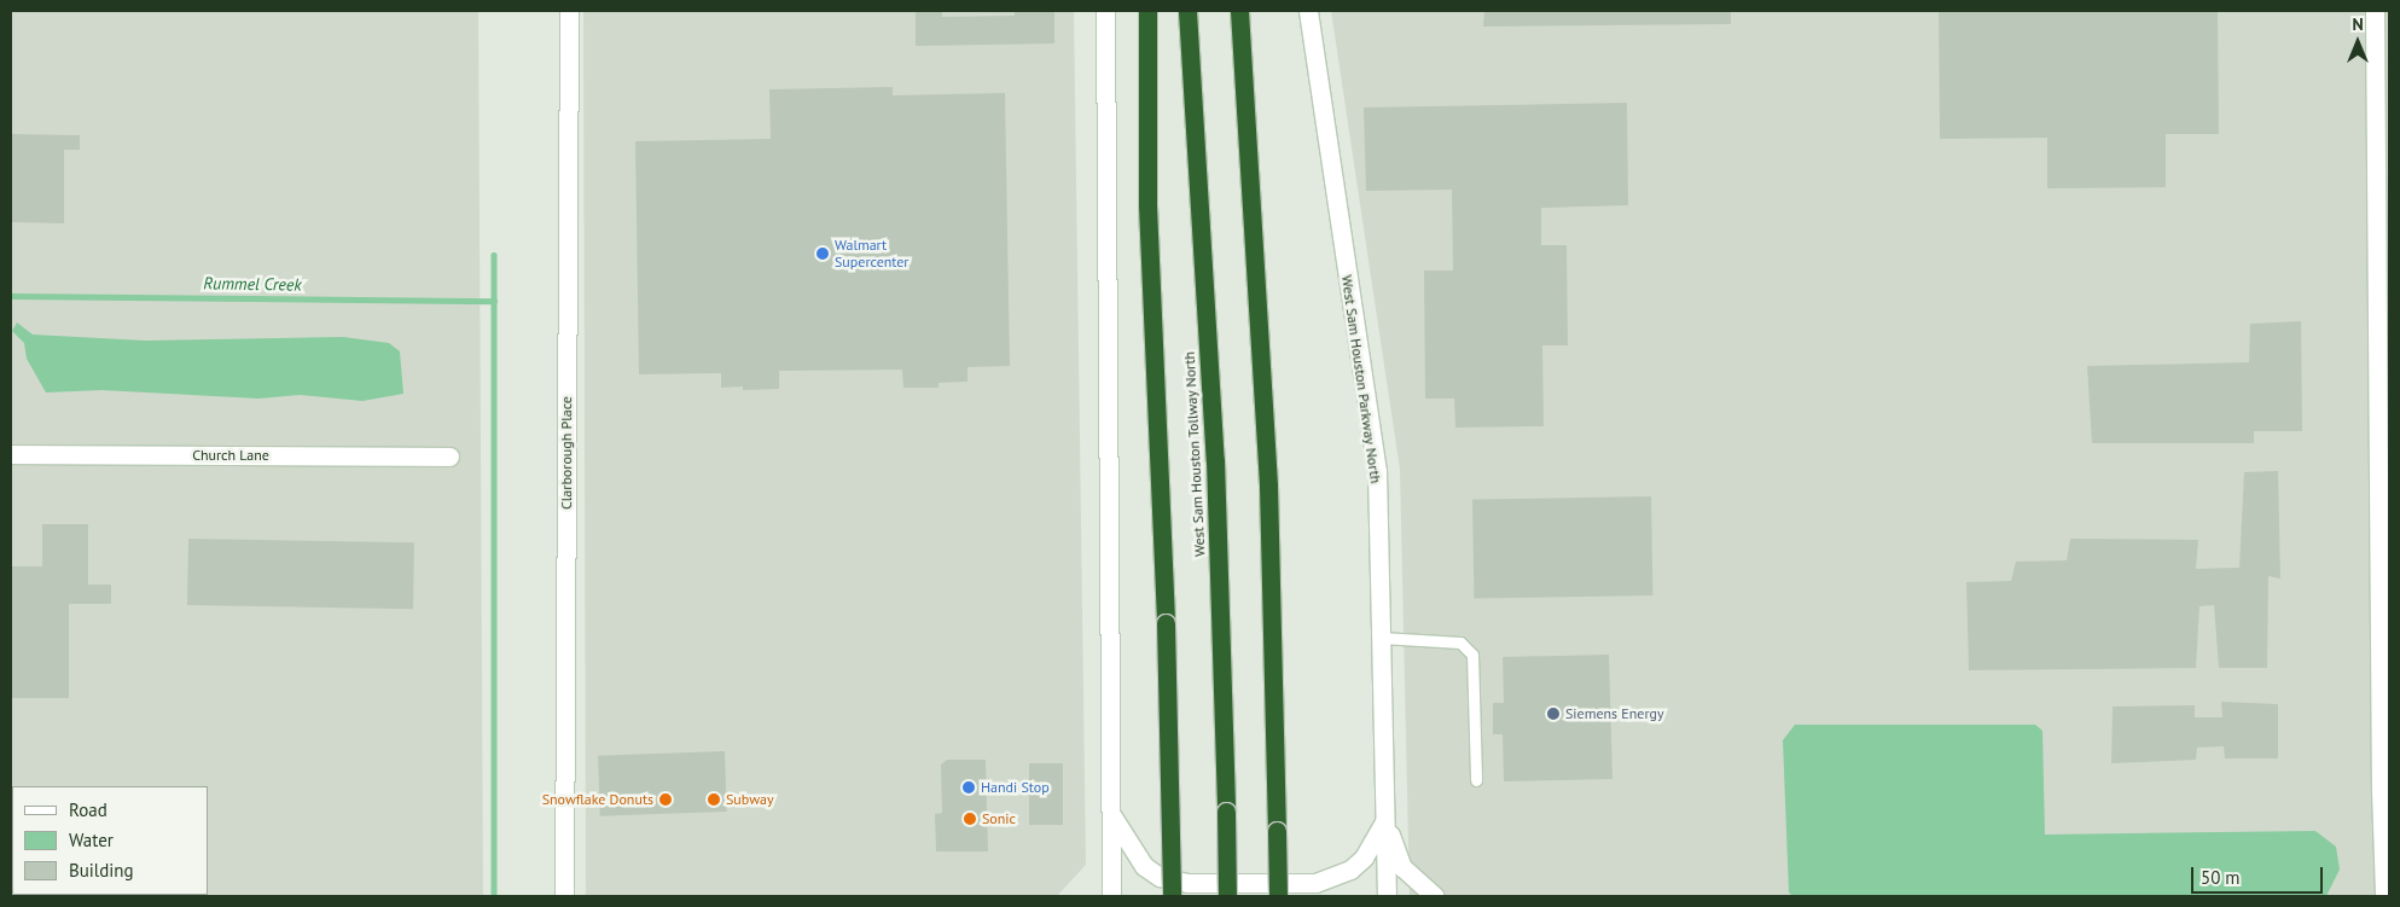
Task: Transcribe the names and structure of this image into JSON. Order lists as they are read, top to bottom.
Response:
{
  "streets": {
    "highway": ["West Sam Houston Tollway North"],
    "street": ["West Sam Houston Parkway North", "Clarborough Place", "Church Lane"]
  },
  "water": ["Rummel Creek"],
  "places": [
    "Walmart Supercenter",
    "Siemens Energy",
    "Handi Stop",
    "Snowflake Donuts",
    "Subway",
    "Sonic"
  ],
  "legend": ["Road", "Water", "Building"],
  "scale_bar": "50 m",
  "north": "top"
}
